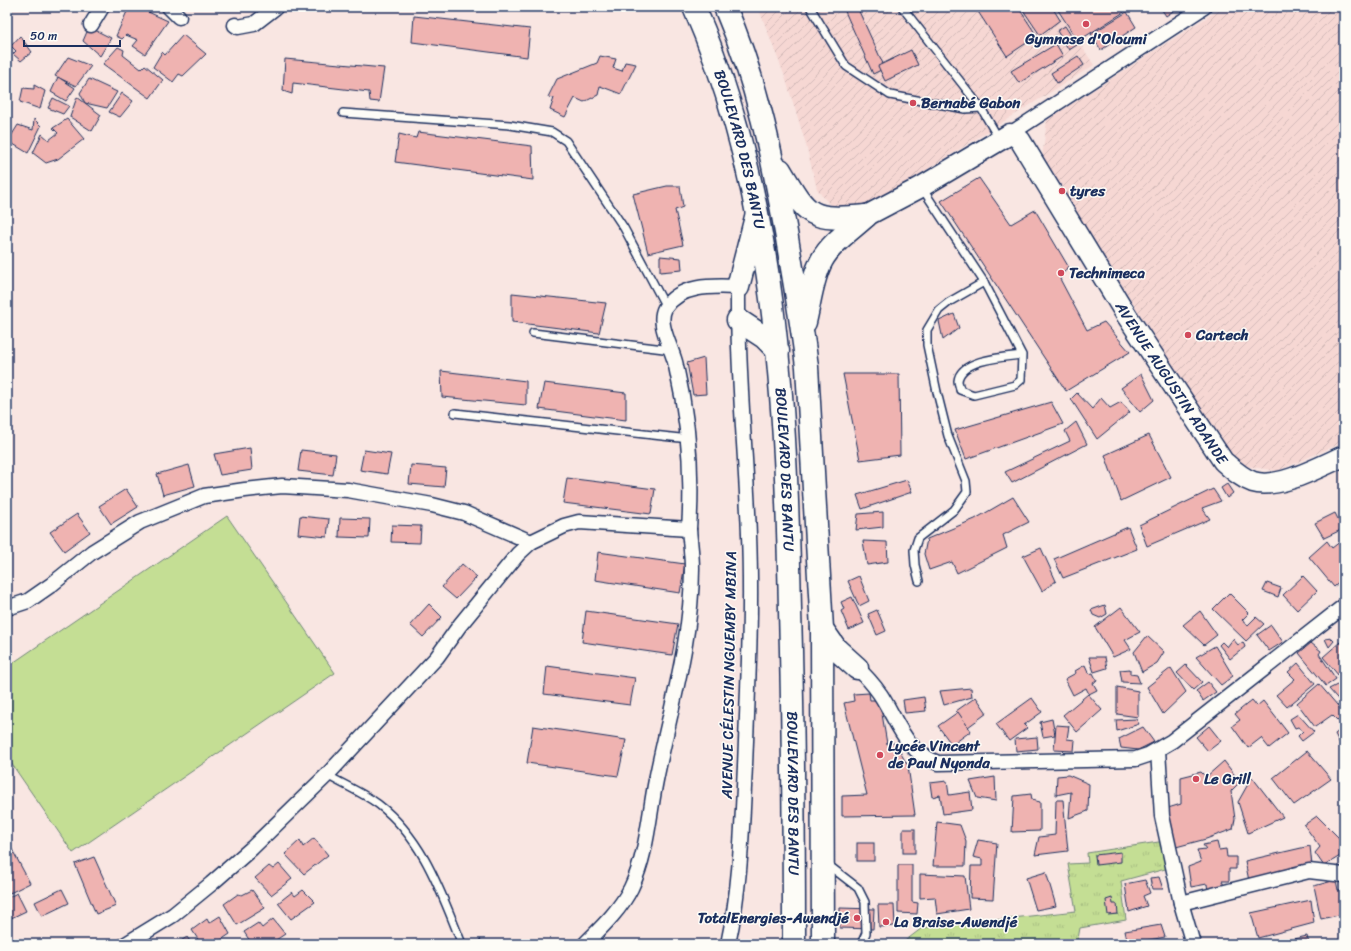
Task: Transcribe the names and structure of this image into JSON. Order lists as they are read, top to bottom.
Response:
{
  "streets": {
    "highway": ["BOULEVARD DES BANTU"],
    "street": ["AVENUE AUGUSTIN ADANDE", "AVENUE CÉLESTIN NGUEMBY MBINA"]
  },
  "places": [
    "Gymnase d'Oloumi",
    "Bernabé Gabon",
    "tyres",
    "Technimeca",
    "Cartech",
    "Lycée Vincent de Paul Nyonda",
    "Le Grill",
    "TotalEnergies-Awendjé",
    "La Braise-Awendjé"
  ],
  "scale_bar": "50 m"
}
